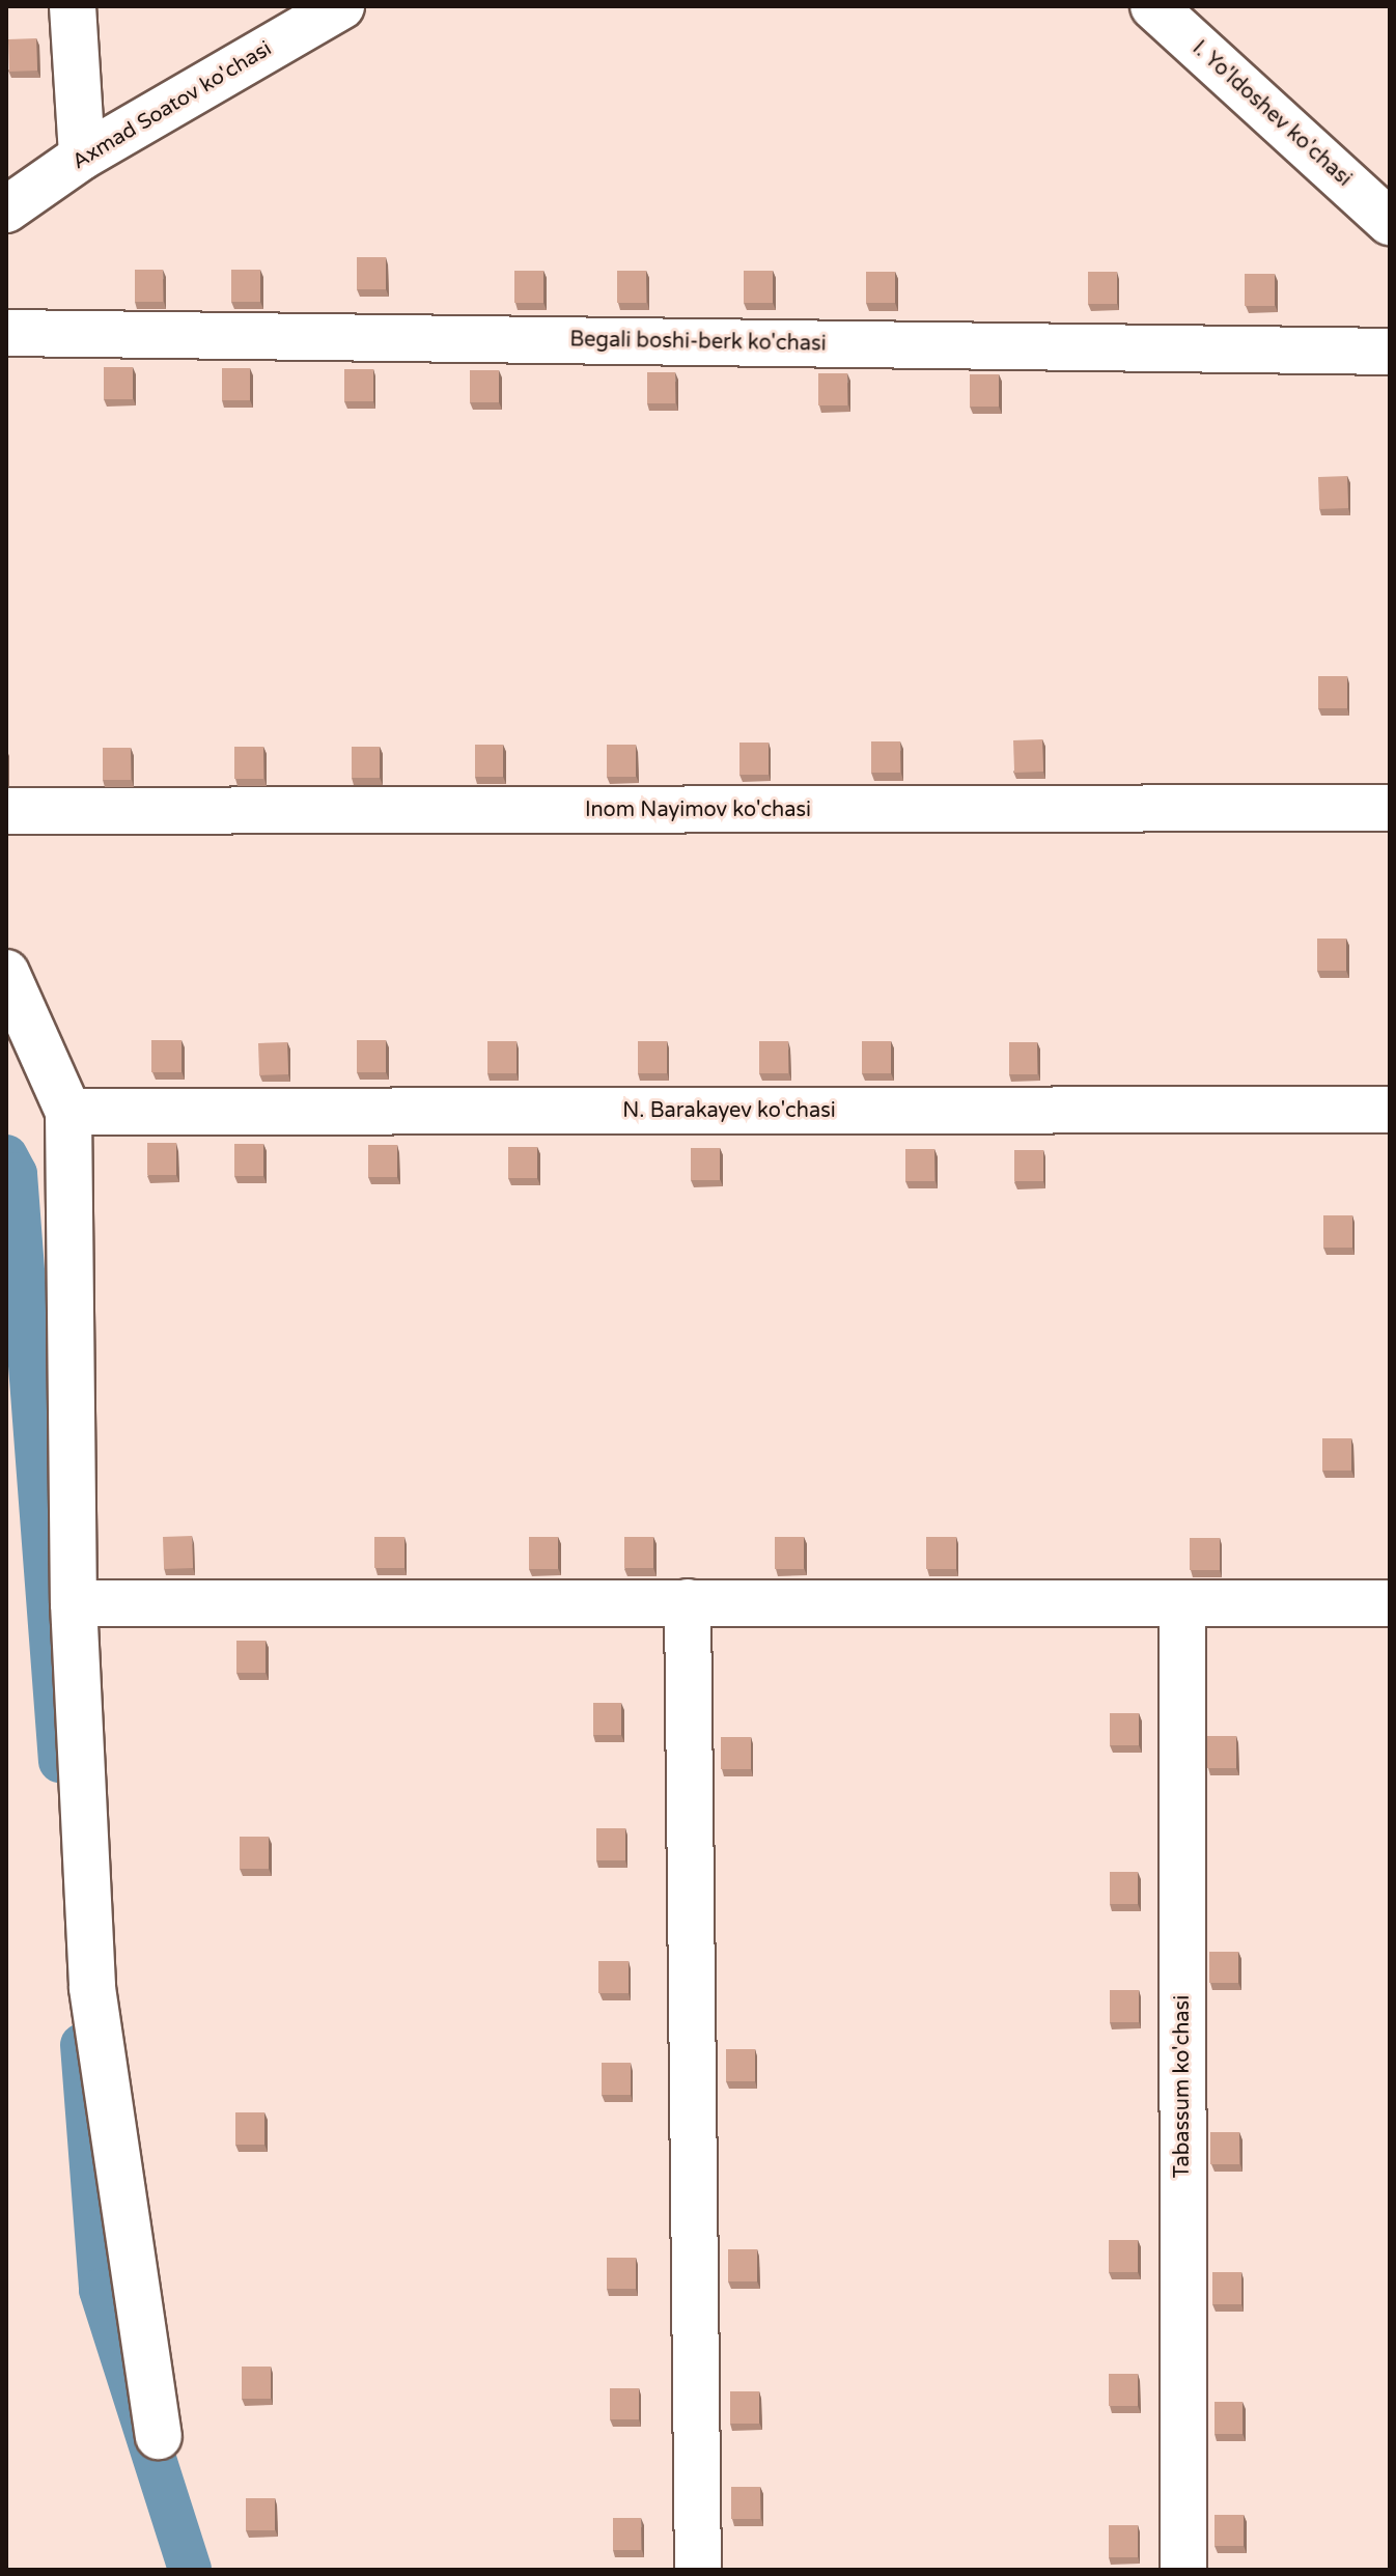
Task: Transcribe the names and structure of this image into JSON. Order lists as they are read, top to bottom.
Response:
{
  "streets": {
    "street": [
      "Axmad Soatov ko'chasi",
      "I. Yo'ldoshev ko'chasi",
      "Begali boshi-berk ko'chasi",
      "Inom Nayimov ko'chasi",
      "N. Barakayev ko'chasi",
      "Tabassum ko'chasi"
    ]
  }
}
